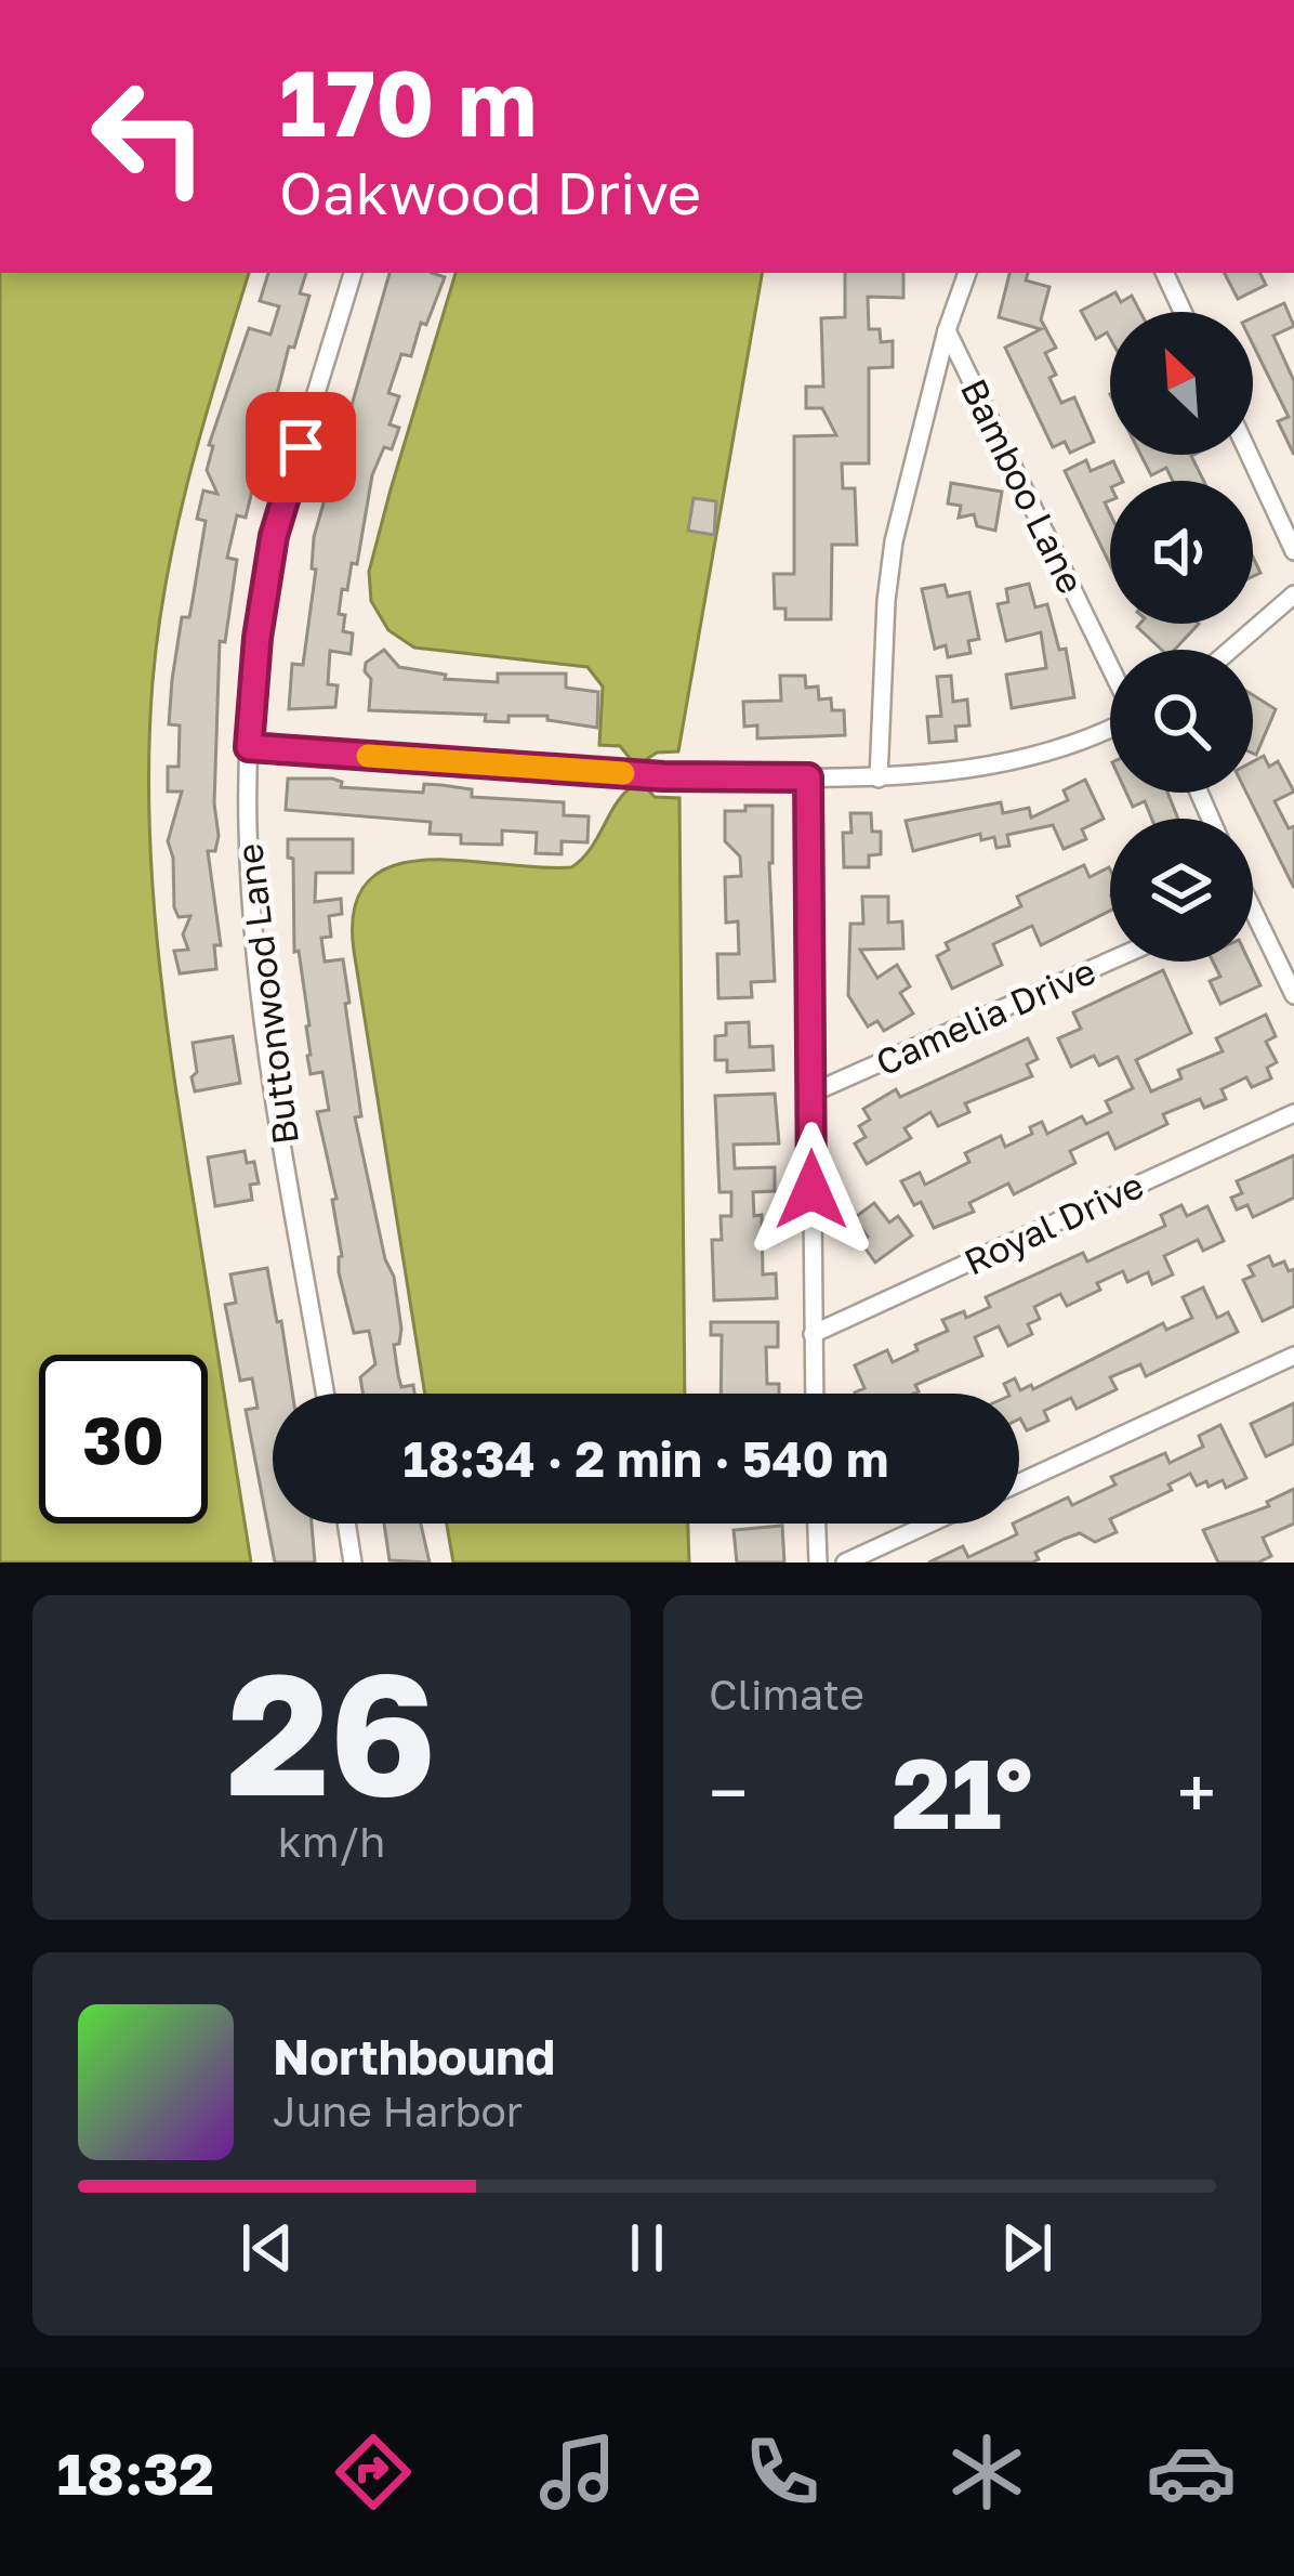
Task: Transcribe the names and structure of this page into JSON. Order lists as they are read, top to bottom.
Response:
{
  "streets": {
    "street": [
      "Bamboo Lane",
      "Buttonwood Lane",
      "Camelia Drive",
      "Royal Drive"
    ]
  },
  "north": "top left",
  "page": {
    "turn": ["170 m", "Oakwood Drive"],
    "limit": "30",
    "trip": "18:34 · 2 min · 540 m",
    "tile": [
      ["26", "km/h"],
      "Climate"
    ],
    "heat": ["−", "21°", "+"],
    "song": ["Northbound", "June Harbor"],
    "tabs": "18:32"
  }
}
